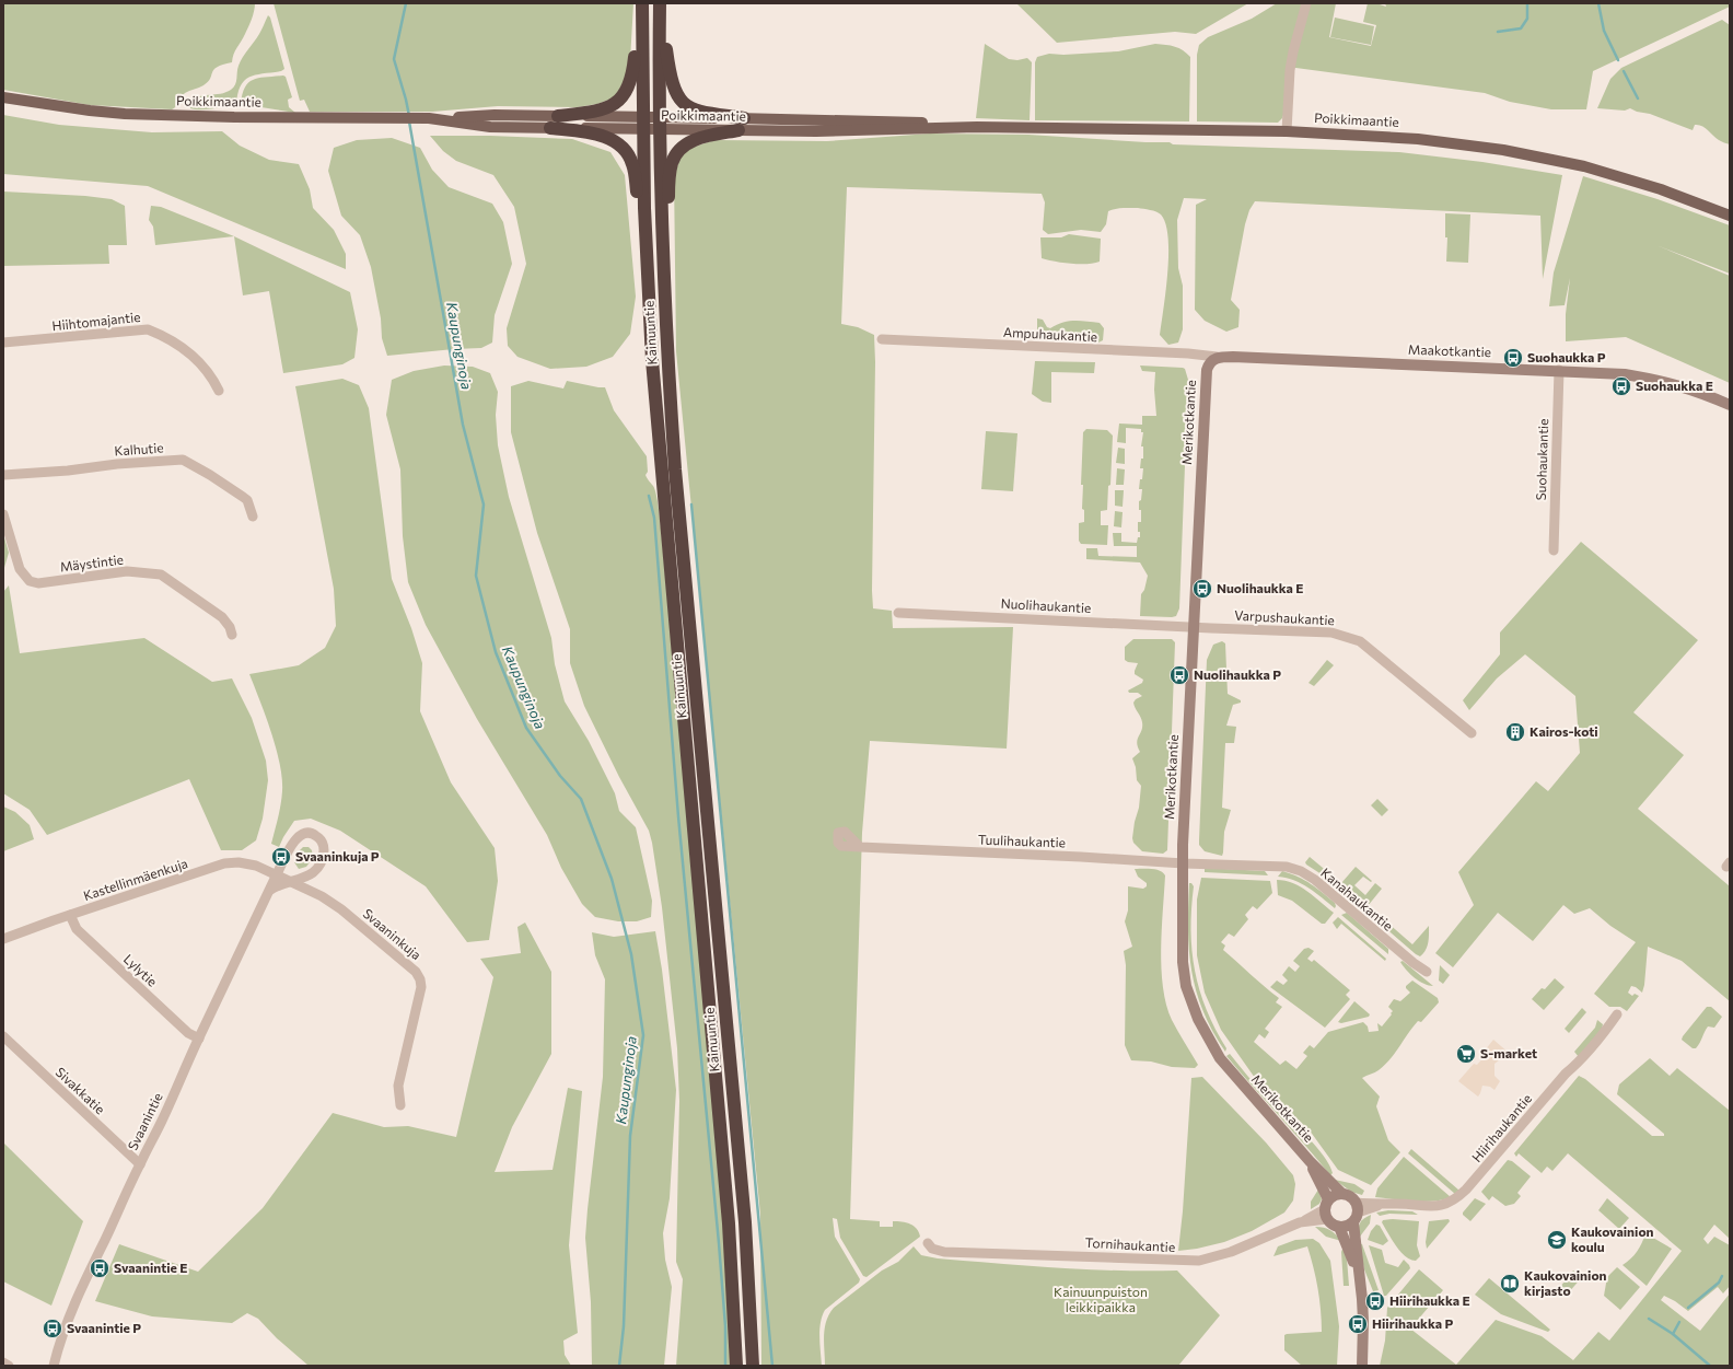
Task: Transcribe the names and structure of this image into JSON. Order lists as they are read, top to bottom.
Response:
{
  "streets": {
    "highway": ["Kainuuntie"],
    "main road": ["Poikkimaantie"],
    "street": [
      "Hiihtomajantie",
      "Ampuhaukantie",
      "Maakotkantie",
      "Merikotkantie",
      "Kalhutie",
      "Suohaukantie",
      "Mäystintie",
      "Nuolihaukantie",
      "Varpushaukantie",
      "Tuulihaukantie",
      "Kastellinmäenkuja",
      "Kanahaukantie",
      "Svaaninkuja",
      "Lylytie",
      "Sivakkatie",
      "Svaanintie",
      "Hiirihaukantie",
      "Tornihaukantie"
    ]
  },
  "crossings": [
    ["Poikkimaantie", "Kainuuntie"],
    ["Ampuhaukantie", "Maakotkantie"],
    ["Ampuhaukantie", "Merikotkantie"],
    ["Maakotkantie", "Merikotkantie"],
    ["Maakotkantie", "Suohaukantie"],
    ["Merikotkantie", "Nuolihaukantie"],
    ["Merikotkantie", "Varpushaukantie"],
    ["Merikotkantie", "Tuulihaukantie"],
    ["Merikotkantie", "Kanahaukantie"],
    ["Merikotkantie", "Hiirihaukantie"],
    ["Merikotkantie", "Tornihaukantie"],
    ["Nuolihaukantie", "Varpushaukantie"],
    ["Tuulihaukantie", "Kanahaukantie"],
    ["Kastellinmäenkuja", "Svaaninkuja"],
    ["Kastellinmäenkuja", "Lylytie"],
    ["Kastellinmäenkuja", "Svaanintie"],
    ["Svaaninkuja", "Svaanintie"],
    ["Lylytie", "Svaanintie"],
    ["Sivakkatie", "Svaanintie"],
    ["Hiirihaukantie", "Tornihaukantie"]
  ],
  "water": ["Kaupunginoja"],
  "parks": ["Kainuunpuiston leikkipaikka"],
  "places": {
    "bus stop": [
      "Suohaukka P",
      "Suohaukka E",
      "Nuolihaukka E",
      "Nuolihaukka P",
      "Svaaninkuja P",
      "Svaanintie E",
      "Hiirihaukka E",
      "Hiirihaukka P",
      "Svaanintie P"
    ],
    "building": ["Kairos-koti"],
    "supermarket": ["S-market"],
    "school or university": ["Kaukovainion koulu"],
    "library": ["Kaukovainion kirjasto"]
  }
}
